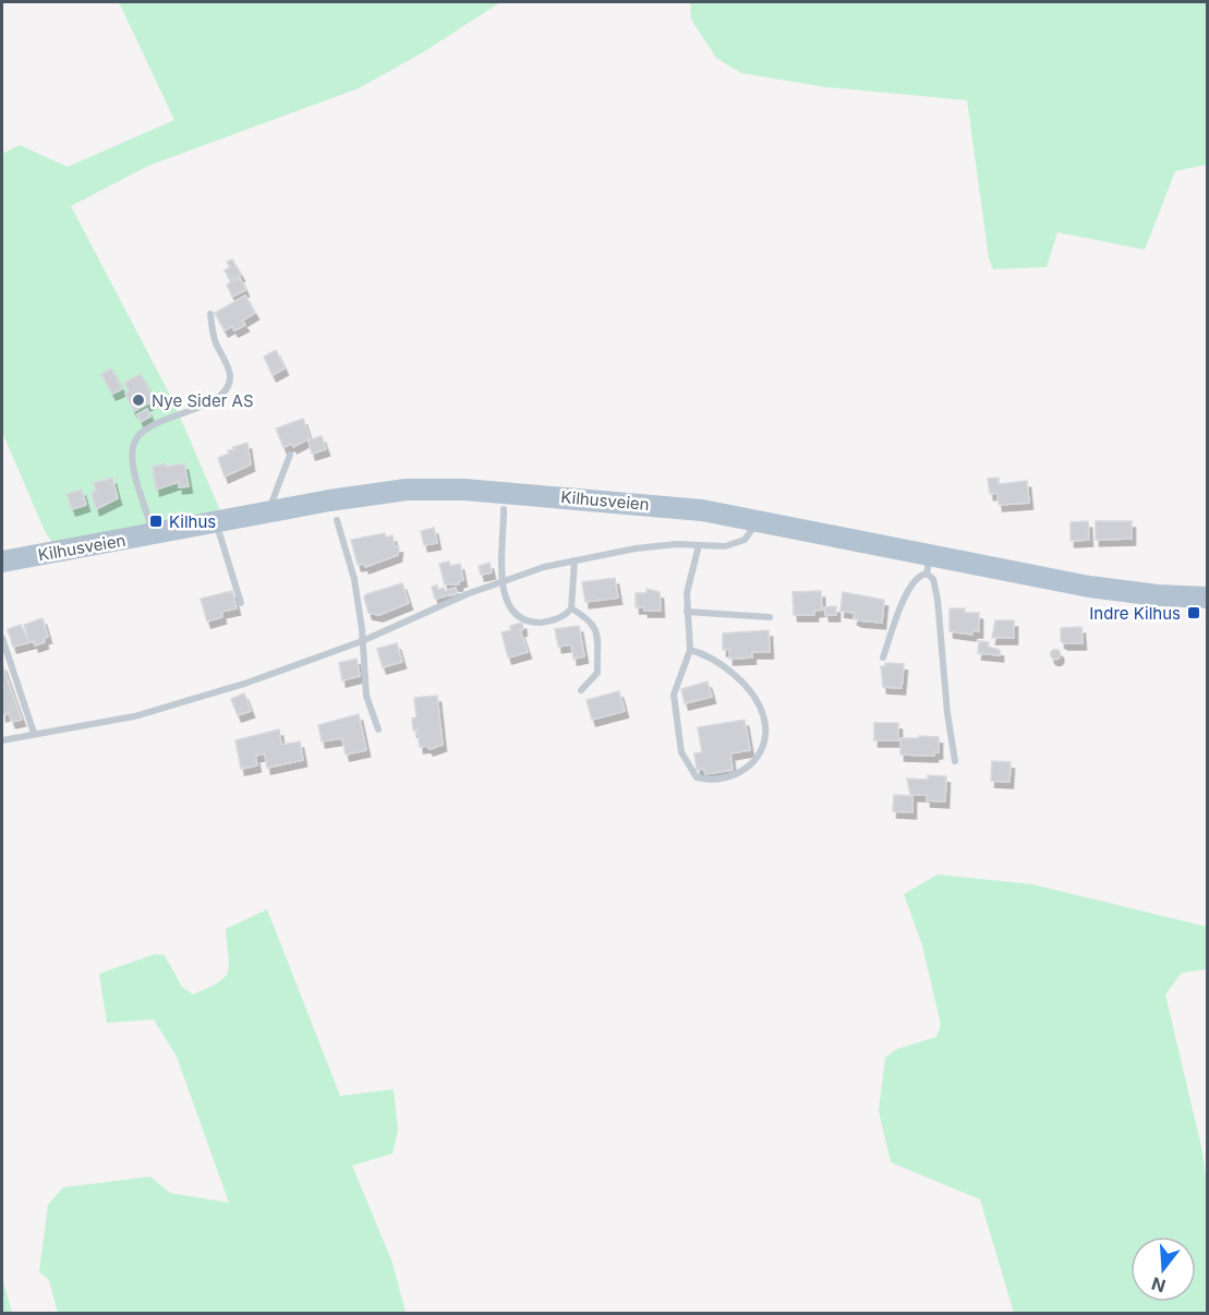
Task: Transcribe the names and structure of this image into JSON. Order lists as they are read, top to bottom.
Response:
{
  "streets": {
    "main road": ["Kilhusveien"]
  },
  "places": {
    "other": ["Nye Sider AS"],
    "transit": ["Kilhus", "Indre Kilhus"]
  },
  "north": "bottom"
}
